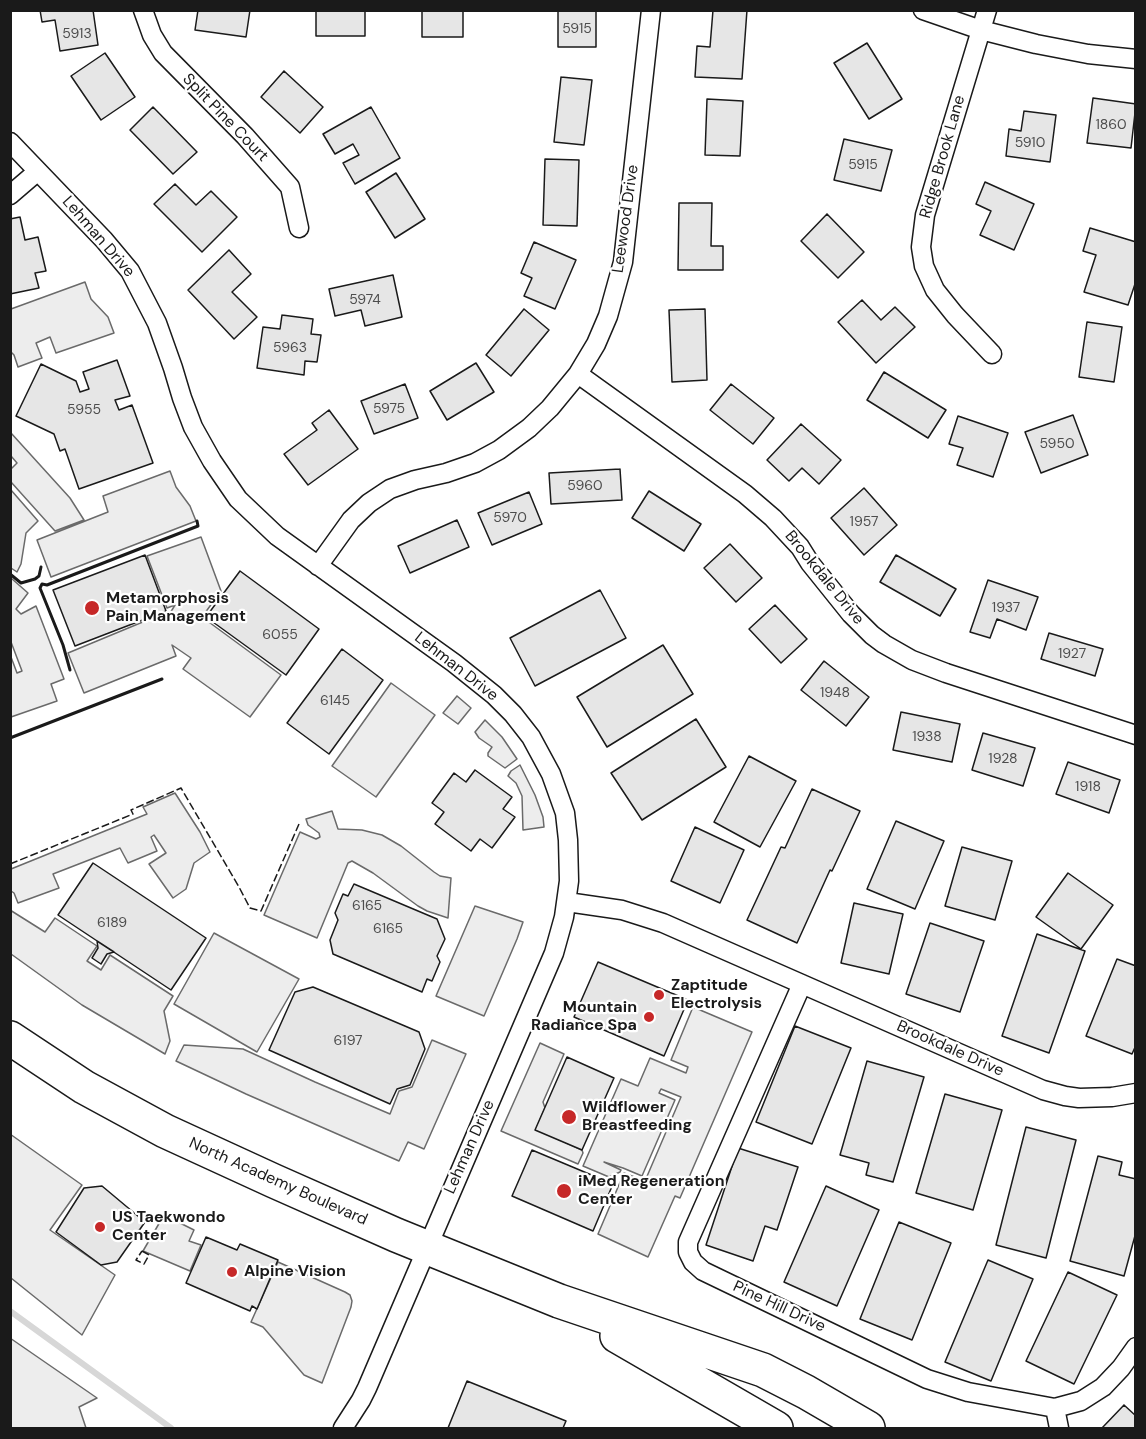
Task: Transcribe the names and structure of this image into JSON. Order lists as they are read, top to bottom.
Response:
{
  "streets": {
    "highway": ["North Academy Boulevard"],
    "street": [
      "Split Pine Court",
      "Ridge Brook Lane",
      "Leewood Drive",
      "Lehman Drive",
      "Brookdale Drive",
      "Pine Hill Drive"
    ]
  },
  "crossings": [
    ["Leewood Drive", "Lehman Drive"],
    ["Leewood Drive", "Brookdale Drive"],
    ["Lehman Drive", "Brookdale Drive"],
    ["Lehman Drive", "North Academy Boulevard"],
    ["Brookdale Drive", "Pine Hill Drive"]
  ],
  "places": [
    "Metamorphosis Pain Management",
    "Zaptitude Electrolysis",
    "Mountain Radiance Spa",
    "Wildflower Breastfeeding",
    "iMed Regeneration Center",
    "US Taekwondo Center",
    "Alpine Vision"
  ],
  "house_numbers": [
    "5915",
    "5913",
    "1860",
    "5910",
    "5915",
    "5974",
    "5963",
    "5975",
    "5955",
    "5950",
    "5960",
    "5970",
    "1957",
    "1937",
    "6055",
    "1927",
    "1948",
    "6145",
    "1938",
    "1928",
    "1918",
    "6165",
    "6189",
    "6165",
    "6197"
  ]
}
